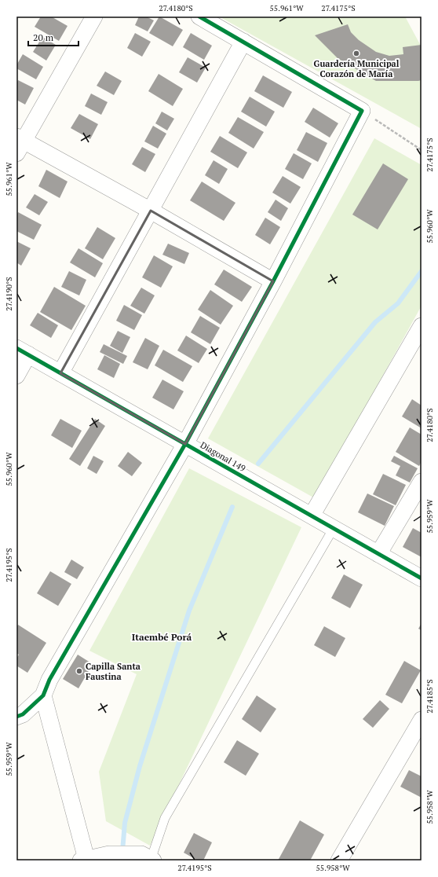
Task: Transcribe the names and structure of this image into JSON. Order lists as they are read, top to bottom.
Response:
{
  "streets": {
    "street": ["Diagonal 149"]
  },
  "districts": ["Itaembé Porá"],
  "places": ["Guardería Municipal Corazón de María", "Capilla Santa Faustina"],
  "scale_bar": "20 m",
  "coordinates": [
    "27.4180°S",
    "55.961°W",
    "27.4175°S",
    "55.960°W",
    "27.4190°S",
    "55.959°W",
    "27.4195°S",
    "27.4185°S",
    "55.958°W"
  ]
}
